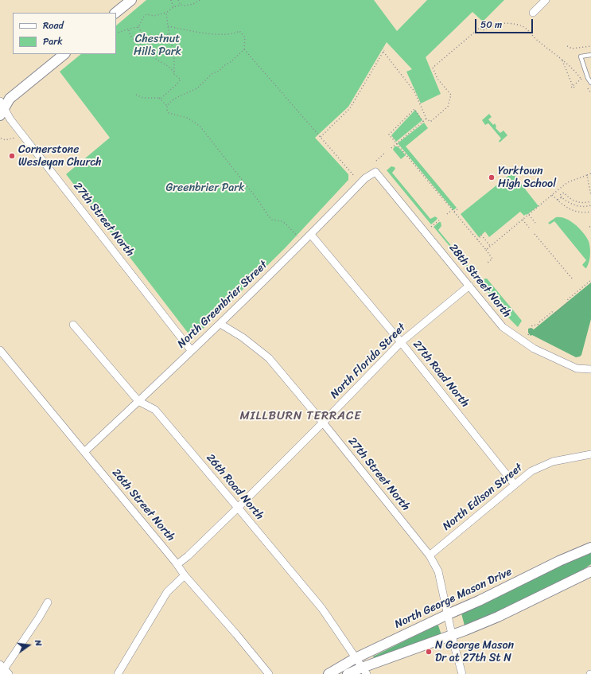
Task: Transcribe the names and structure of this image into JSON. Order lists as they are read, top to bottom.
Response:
{
  "streets": {
    "street": [
      "27th Street North",
      "28th Street North",
      "North Greenbrier Street",
      "North Florida Street",
      "27th Road North",
      "26th Road North",
      "North Edison Street",
      "26th Street North",
      "North George Mason Drive"
    ]
  },
  "crossings": [
    ["27th Street North", "North Greenbrier Street"],
    ["27th Street North", "North Florida Street"],
    ["27th Street North", "North Edison Street"],
    ["27th Street North", "North George Mason Drive"],
    ["28th Street North", "North Greenbrier Street"],
    ["28th Street North", "North Florida Street"],
    ["North Greenbrier Street", "27th Road North"],
    ["North Greenbrier Street", "26th Road North"],
    ["North Greenbrier Street", "26th Street North"],
    ["North Florida Street", "27th Road North"],
    ["North Florida Street", "26th Road North"],
    ["North Florida Street", "26th Street North"],
    ["27th Road North", "North Edison Street"],
    ["26th Road North", "North George Mason Drive"]
  ],
  "districts": ["MILLBURN TERRACE"],
  "parks": ["Chestnut Hills Park", "Greenbrier Park"],
  "places": ["Cornerstone Wesleyan Church", "Yorktown High School", "N George Mason Dr at 27th St N"],
  "legend": ["Road", "Park"],
  "scale_bar": "50 m",
  "north": "right"
}
